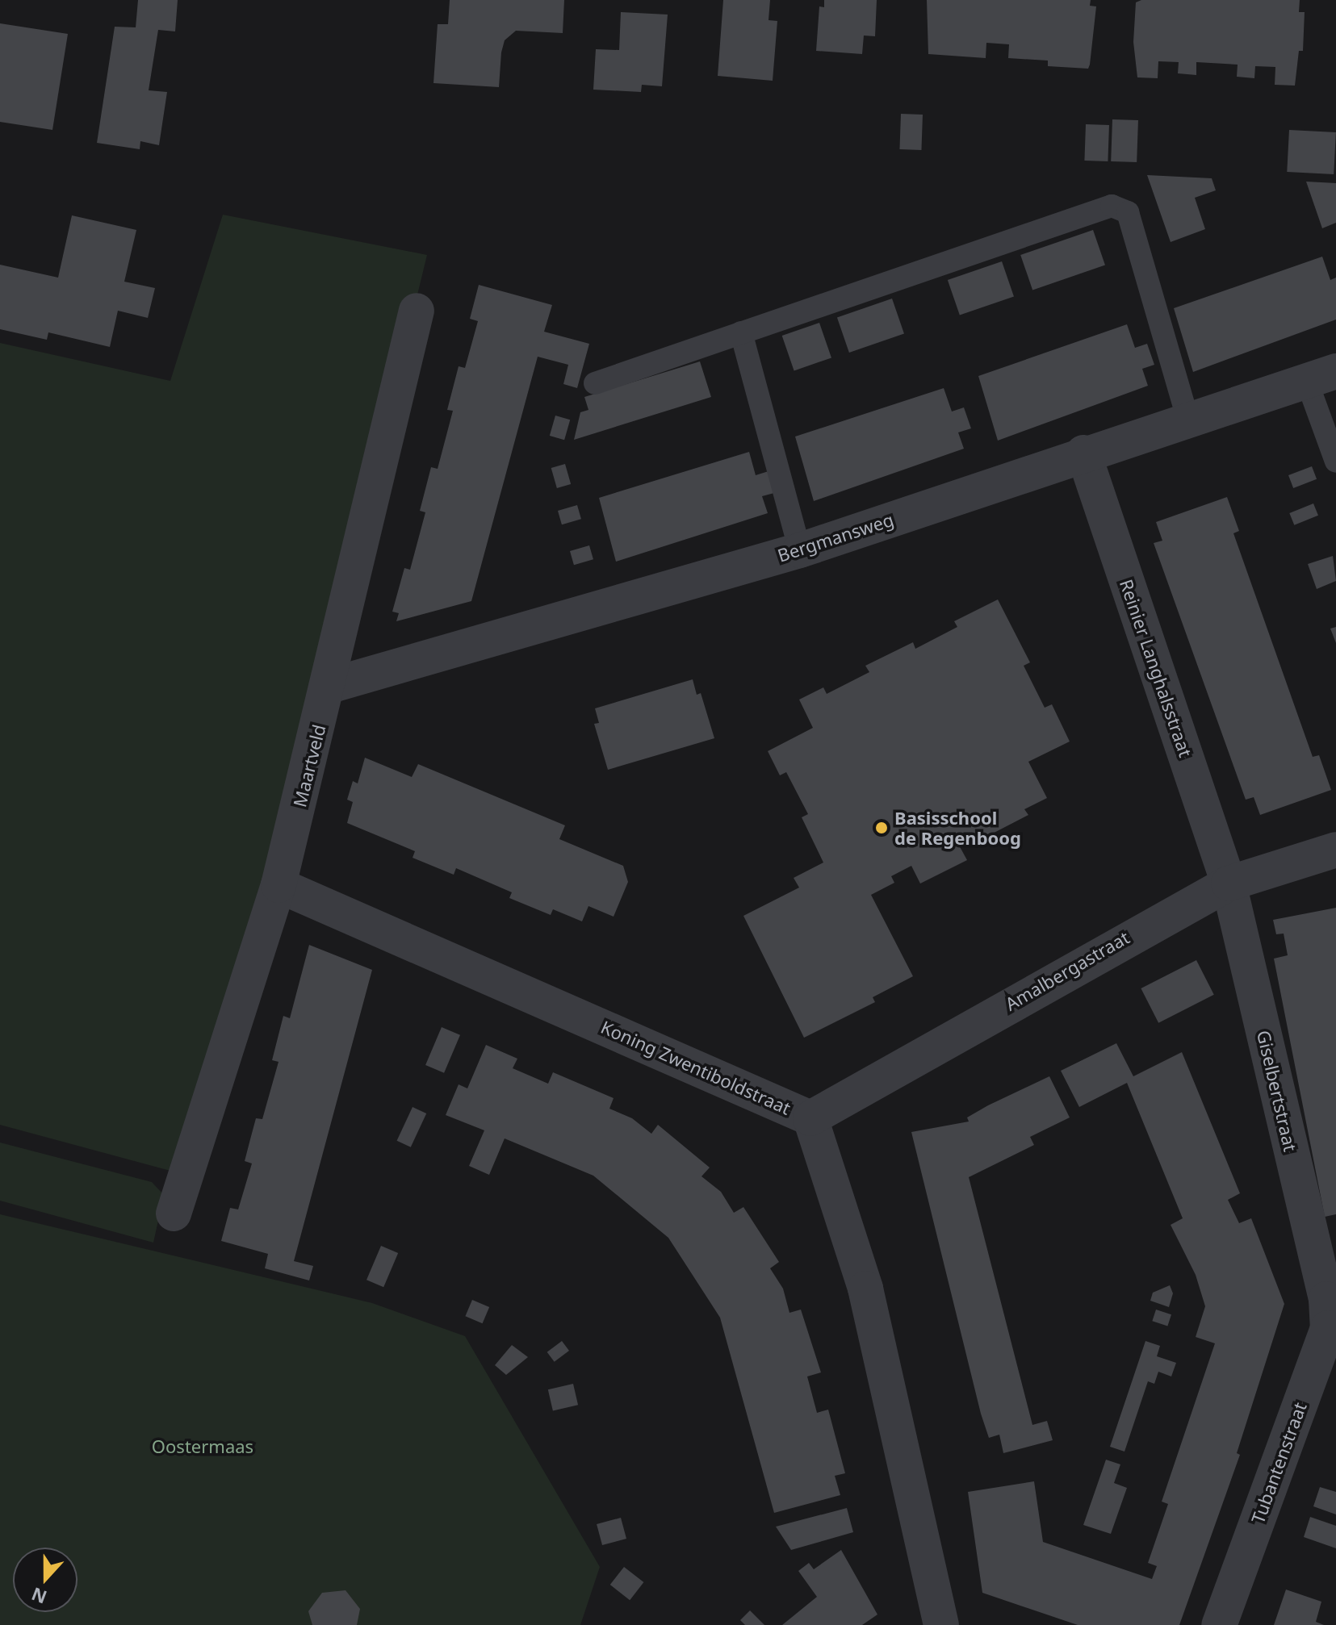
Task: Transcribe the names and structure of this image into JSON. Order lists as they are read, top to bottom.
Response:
{
  "streets": {
    "street": [
      "Bergmansweg",
      "Reinier Langhalsstraat",
      "Maartveld",
      "Amalbergastraat",
      "Koning Zwentiboldstraat",
      "Giselbertstraat",
      "Tubantenstraat"
    ]
  },
  "crossings": [
    ["Bergmansweg", "Reinier Langhalsstraat"],
    ["Bergmansweg", "Maartveld"],
    ["Reinier Langhalsstraat", "Amalbergastraat"],
    ["Reinier Langhalsstraat", "Giselbertstraat"],
    ["Maartveld", "Koning Zwentiboldstraat"],
    ["Amalbergastraat", "Koning Zwentiboldstraat"],
    ["Amalbergastraat", "Giselbertstraat"],
    ["Giselbertstraat", "Tubantenstraat"]
  ],
  "parks": ["Oostermaas"],
  "places": ["Basisschool de Regenboog"],
  "north": "bottom"
}
